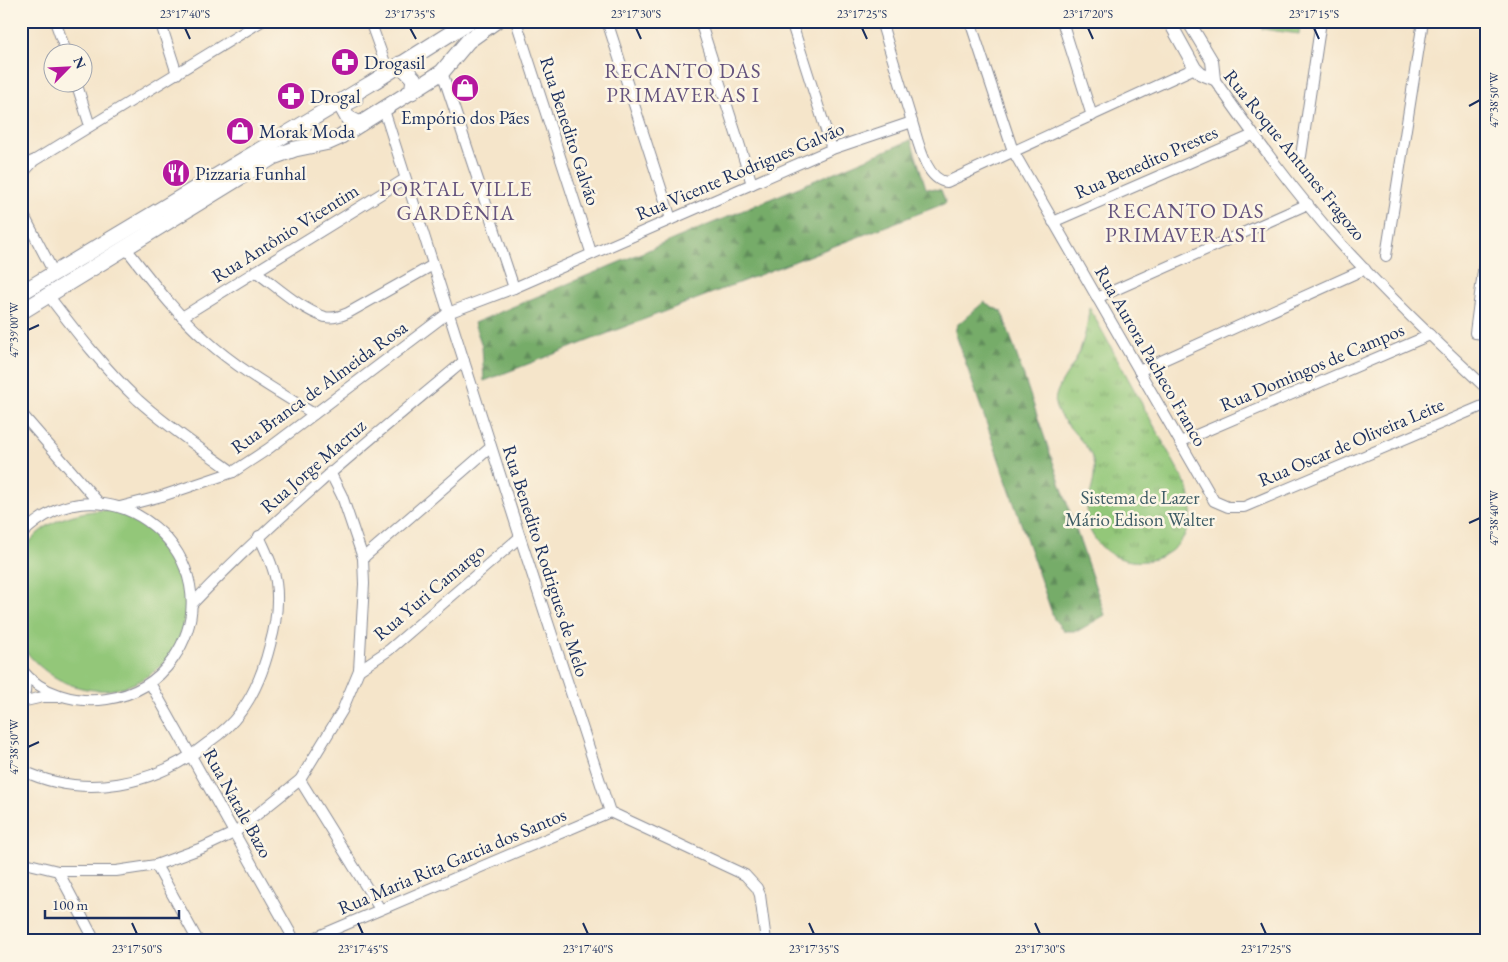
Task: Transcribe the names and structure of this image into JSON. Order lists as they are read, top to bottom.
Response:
{
  "streets": {
    "street": [
      "Rua Benedito Galvão",
      "Rua Roque Antunes Fragozo",
      "Rua Benedito Prestes",
      "Rua Vicente Rodrigues Galvão",
      "Rua Antônio Vicentim",
      "Rua Aurora Pacheco Franco",
      "Rua Domingos de Campos",
      "Rua Branca de Almeida Rosa",
      "Rua Oscar de Oliveira Leite",
      "Rua Jorge Macruz",
      "Rua Benedito Rodrigues de Melo",
      "Rua Yuri Camargo",
      "Rua Natale Bazo",
      "Rua Maria Rita Garcia dos Santos"
    ]
  },
  "crossings": [
    ["Rua Benedito Galvão", "Rua Vicente Rodrigues Galvão"],
    ["Rua Roque Antunes Fragozo", "Rua Benedito Prestes"],
    ["Rua Roque Antunes Fragozo", "Rua Domingos de Campos"],
    ["Rua Benedito Prestes", "Rua Aurora Pacheco Franco"],
    ["Rua Vicente Rodrigues Galvão", "Rua Branca de Almeida Rosa"],
    ["Rua Vicente Rodrigues Galvão", "Rua Benedito Rodrigues de Melo"],
    ["Rua Antônio Vicentim", "Rua Benedito Rodrigues de Melo"],
    ["Rua Aurora Pacheco Franco", "Rua Domingos de Campos"],
    ["Rua Aurora Pacheco Franco", "Rua Oscar de Oliveira Leite"],
    ["Rua Branca de Almeida Rosa", "Rua Jorge Macruz"],
    ["Rua Branca de Almeida Rosa", "Rua Benedito Rodrigues de Melo"],
    ["Rua Jorge Macruz", "Rua Benedito Rodrigues de Melo"],
    ["Rua Benedito Rodrigues de Melo", "Rua Yuri Camargo"],
    ["Rua Benedito Rodrigues de Melo", "Rua Maria Rita Garcia dos Santos"]
  ],
  "districts": ["RECANTO DAS PRIMAVERAS I", "PORTAL VILLE GARDÊNIA", "RECANTO DAS PRIMAVERAS II"],
  "parks": ["Sistema de Lazer Mário Edison Walter"],
  "places": {
    "pharmacy": ["Drogasil", "Drogal"],
    "shop": ["Empório dos Pães", "Morak Moda"],
    "restaurant": ["Pizzaria Funhal"]
  },
  "scale_bar": "100 m",
  "north": "top right",
  "coordinates": [
    "23°17'40\"S",
    "23°17'35\"S",
    "23°17'30\"S",
    "23°17'25\"S",
    "23°17'20\"S",
    "23°17'15\"S",
    "47°38'50\"W",
    "47°39'00\"W",
    "47°38'40\"W",
    "23°17'50\"S",
    "23°17'45\"S"
  ]
}
